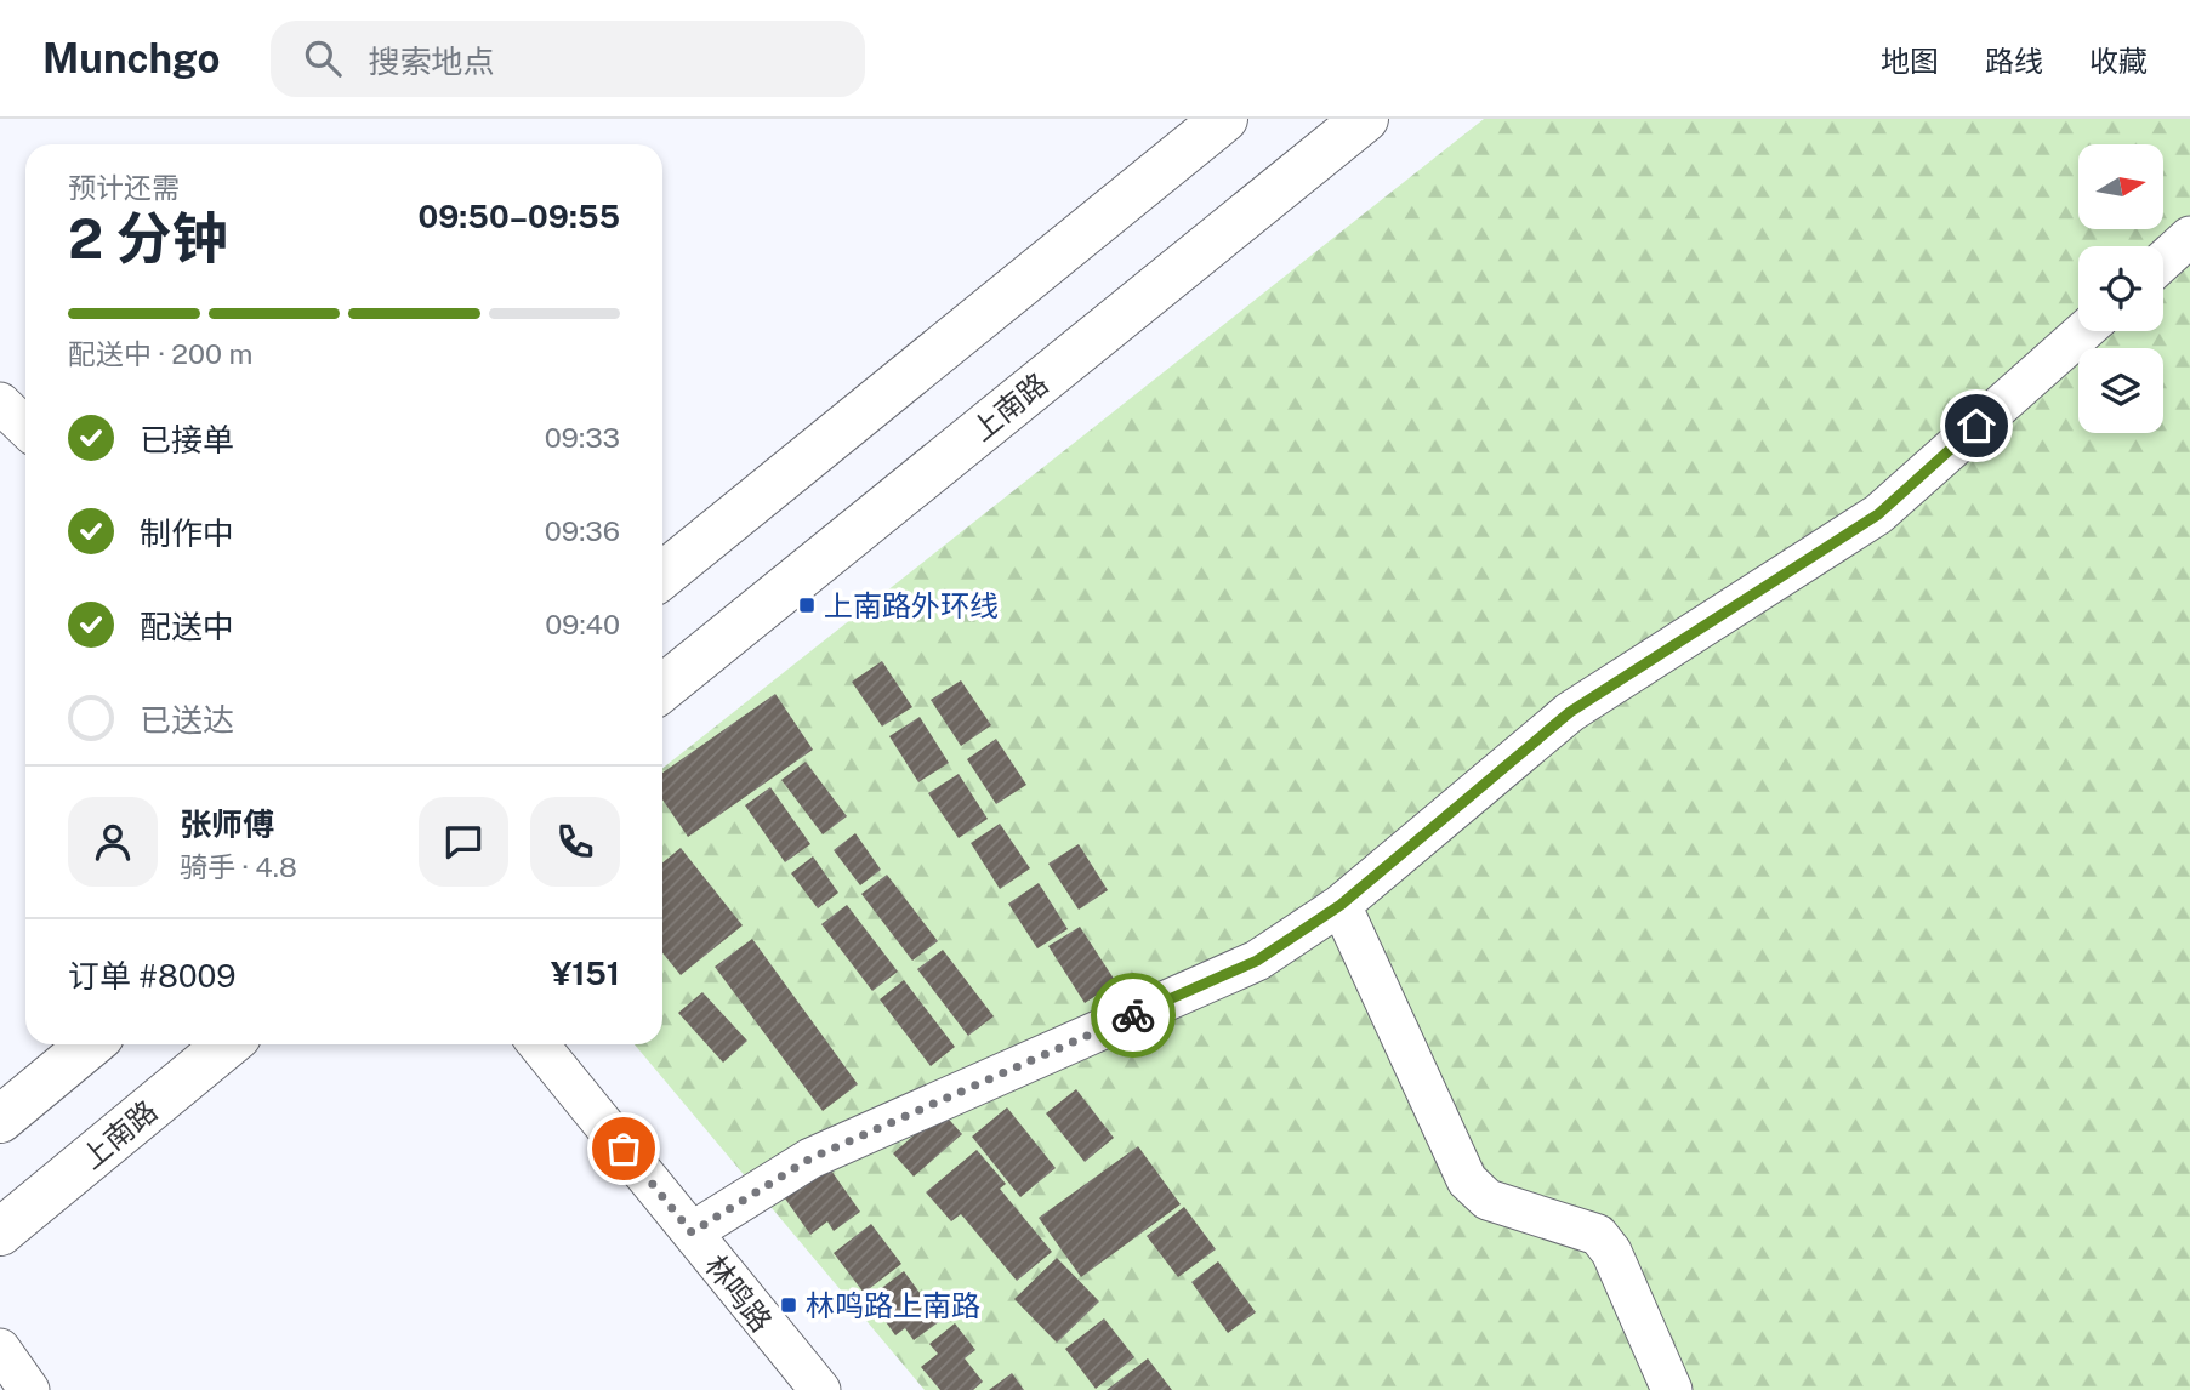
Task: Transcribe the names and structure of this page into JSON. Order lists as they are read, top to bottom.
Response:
{
  "streets": {
    "main road": ["上南路"],
    "street": ["林鸣路"]
  },
  "places": {
    "transit": ["上南路外环线", "林鸣路上南路"]
  },
  "north": "right",
  "page": {
    "header": "Munchgo",
    "search": "搜索地点",
    "nav": ["地图", "路线", "收藏"],
    "heading": ["2 分钟", "预计还需", "09:50–09:55"],
    "panel": [
      "张师傅",
      "骑手 · 4.8",
      "订单 #8009",
      "¥151"
    ],
    "bar": "配送中 · 200 m",
    "list": [
      ["已接单", "09:33"],
      ["制作中", "09:36"],
      ["配送中", "09:40"],
      "已送达"
    ]
  }
}
